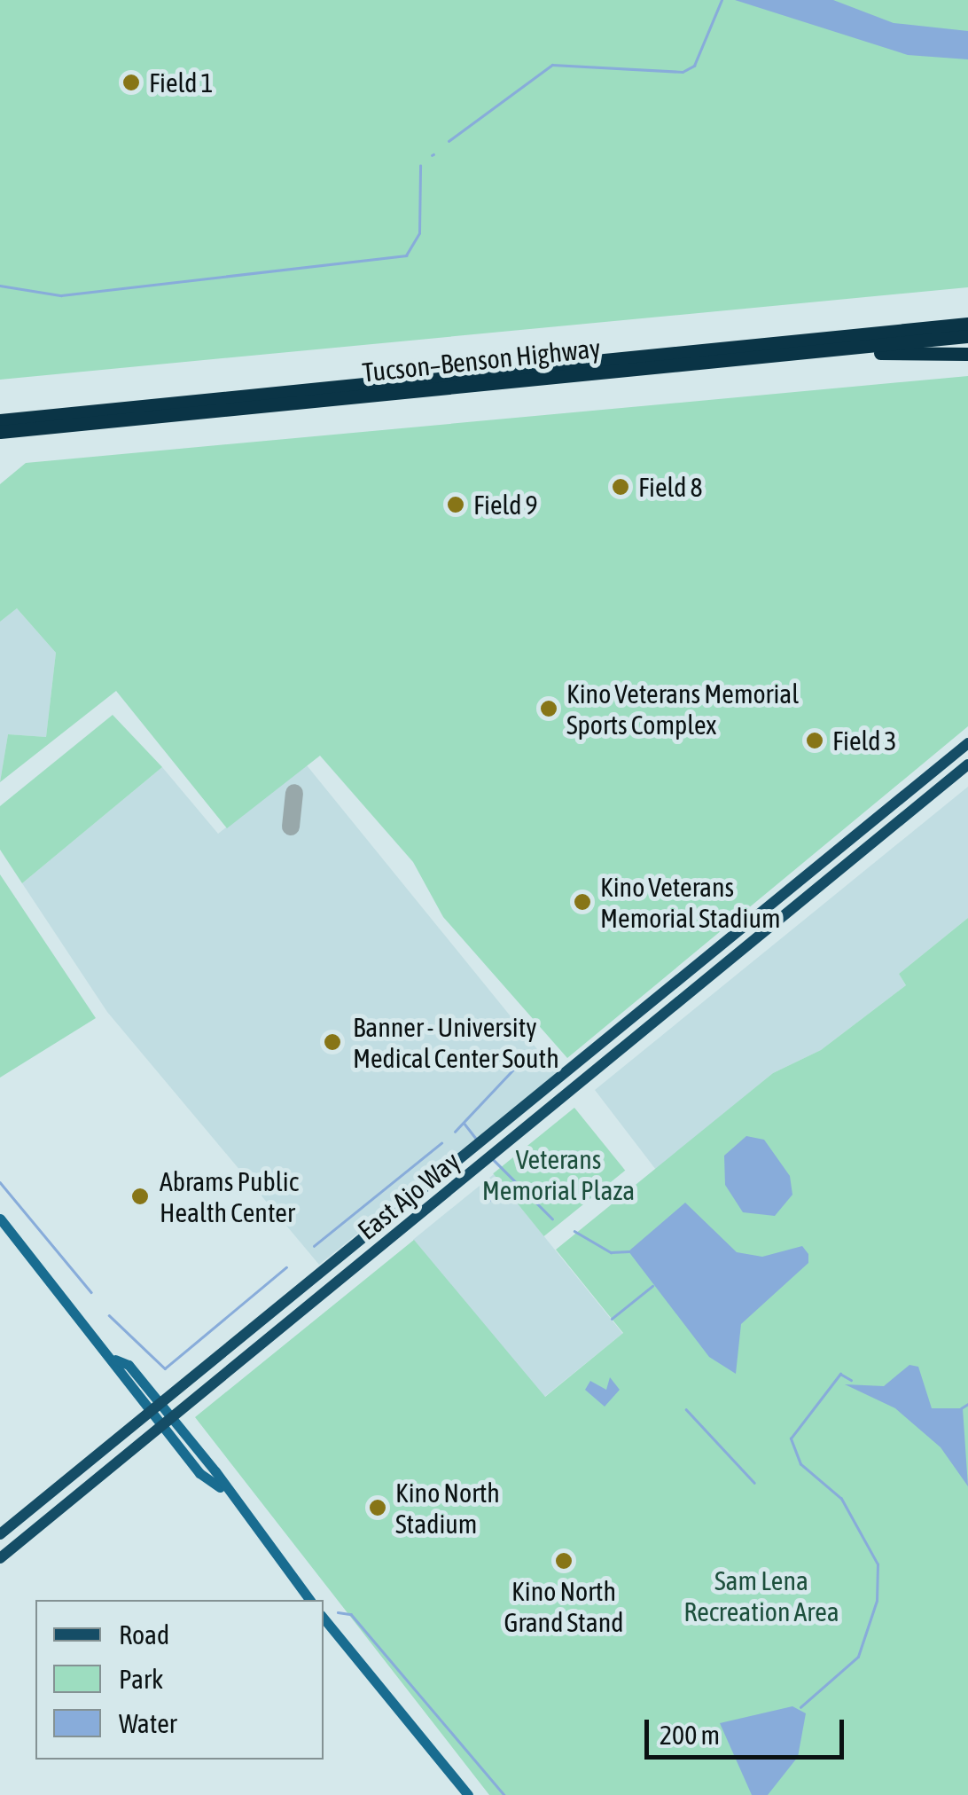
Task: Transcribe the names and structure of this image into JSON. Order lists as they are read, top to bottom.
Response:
{
  "streets": {
    "highway": ["Tucson–Benson Highway"],
    "main road": ["East Ajo Way"]
  },
  "parks": ["Veterans Memorial Plaza", "Sam Lena Recreation Area"],
  "places": [
    "Field 1",
    "Field 8",
    "Field 9",
    "Kino Veterans Memorial Sports Complex",
    "Field 3",
    "Kino Veterans Memorial Stadium",
    "Banner - University Medical Center South",
    "Abrams Public Health Center",
    "Kino North Stadium",
    "Kino North Grand Stand"
  ],
  "legend": ["Road", "Park", "Water"],
  "scale_bar": "200 m"
}
